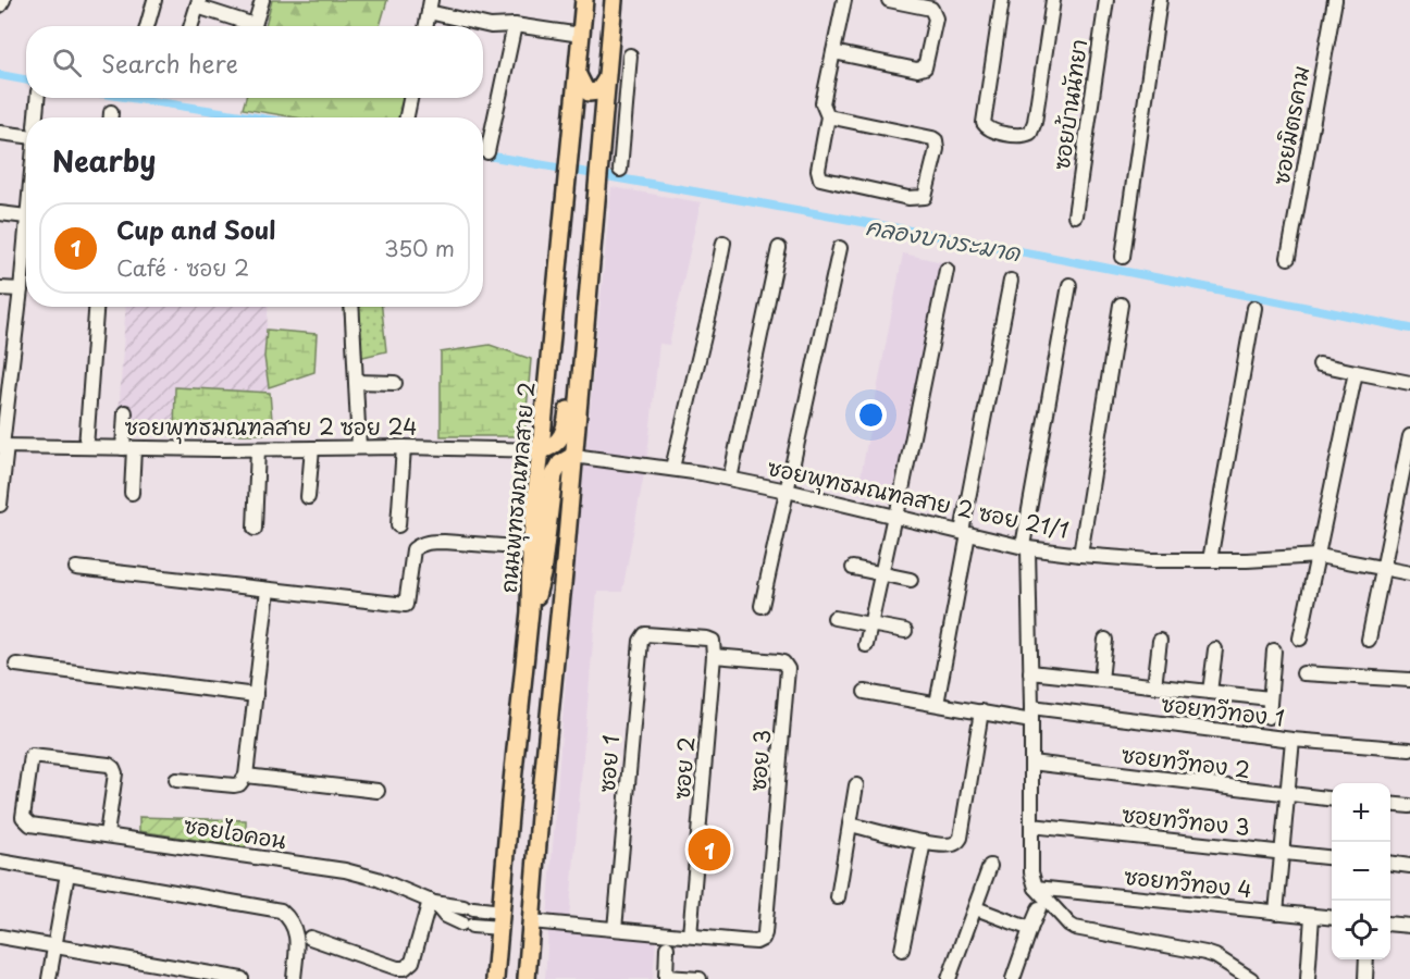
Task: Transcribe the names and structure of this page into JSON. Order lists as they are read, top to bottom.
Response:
{
  "streets": {
    "main road": ["ถนนพุทธมณฑลสาย 2"],
    "street": [
      "ซอยบ้านนัทยา",
      "ซอยมิตรคาม",
      "ซอยพุทธมณฑลสาย 2 ซอย 24",
      "ซอยพุทธมณฑลสาย 2 ซอย 21/1",
      "ซอยทวีทอง 1",
      "ซอย 3",
      "ซอยทวีทอง 2",
      "ซอย 1",
      "ซอย 2",
      "ซอยทวีทอง 3",
      "ซอยไอคอน",
      "ซอยทวีทอง 4"
    ]
  },
  "crossings": [
    ["ซอยพุทธมณฑลสาย 2 ซอย 24", "ถนนพุทธมณฑลสาย 2"],
    ["ถนนพุทธมณฑลสาย 2", "ซอยไอคอน"],
    ["ซอย 3", "ซอย 1"],
    ["ซอย 3", "ซอย 2"],
    ["ซอย 1", "ซอย 2"]
  ],
  "water": ["คลองบางระมาด"],
  "page": {
    "search": "Search here",
    "heading": "Nearby",
    "list": [
      {
        "mark": "1",
        "name": "Cup and Soul",
        "note": "Café · ซอย 2",
        "value": "350 m"
      }
    ],
    "map_buttons": ["+", "−"],
    "pins": "1"
  }
}
